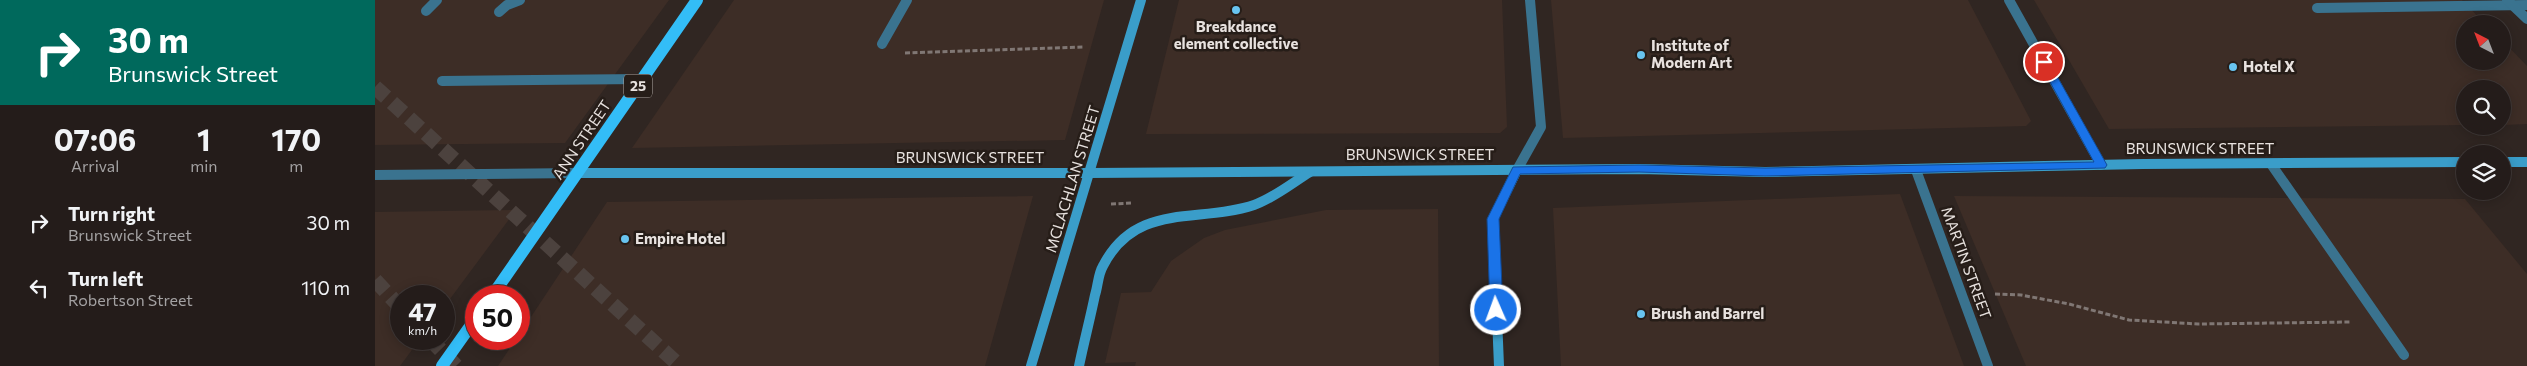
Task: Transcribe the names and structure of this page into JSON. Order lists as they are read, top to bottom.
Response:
{
  "streets": {
    "main road": [
      "25",
      "ANN STREET",
      "BRUNSWICK STREET",
      "MCLACHLAN STREET"
    ],
    "street": ["MARTIN STREET"]
  },
  "crossings": [
    ["ANN STREET", "BRUNSWICK STREET"],
    ["BRUNSWICK STREET", "MCLACHLAN STREET"],
    ["BRUNSWICK STREET", "MARTIN STREET"]
  ],
  "places": [
    "Breakdance element collective",
    "Institute of Modern Art",
    "Hotel X",
    "Empire Hotel",
    "Brush and Barrel"
  ],
  "north": "top left",
  "page": {
    "turn": ["30 m", "Brunswick Street"],
    "eta": [
      "07:06",
      "Arrival",
      "1",
      "min",
      "170",
      "m"
    ],
    "list": [
      {
        "name": "Turn right",
        "note": "Brunswick Street",
        "value": "30 m"
      },
      {
        "name": "Turn left",
        "note": "Robertson Street",
        "value": "110 m"
      }
    ],
    "speed": "47 km/h",
    "limit": "50"
  }
}
